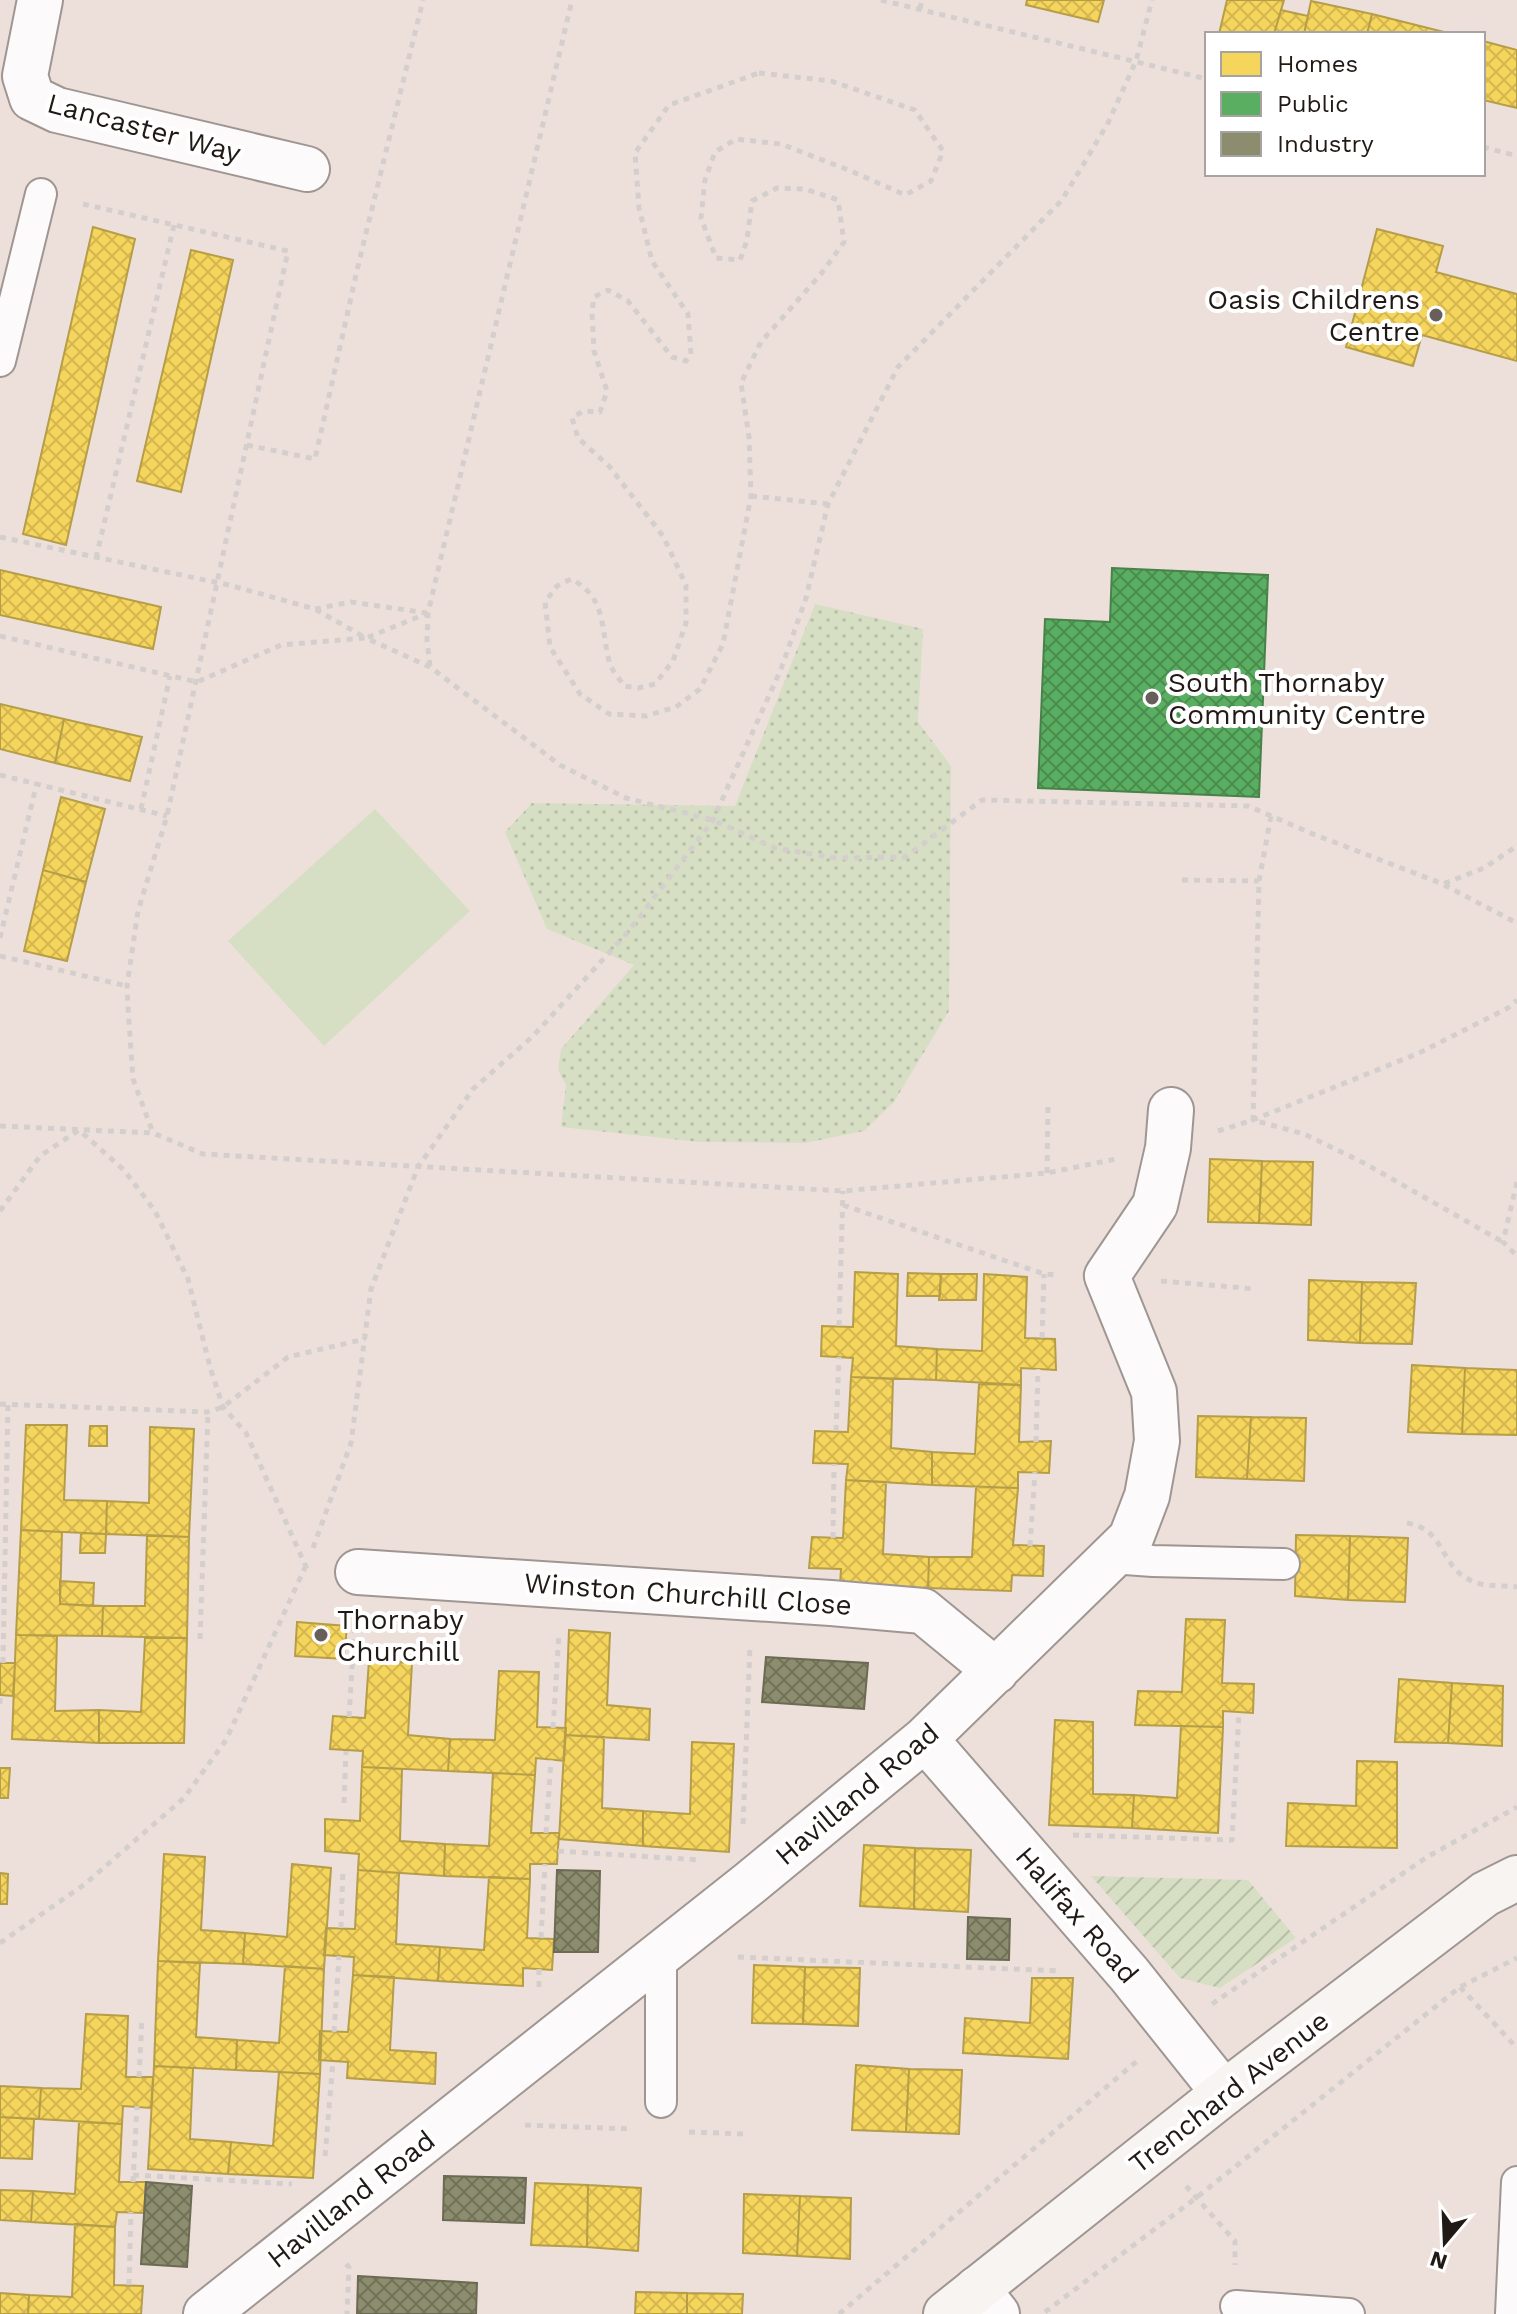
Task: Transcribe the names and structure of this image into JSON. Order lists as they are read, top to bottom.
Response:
{
  "streets": {
    "street": [
      "Lancaster Way",
      "Winston Churchill Close",
      "Havilland Road",
      "Halifax Road",
      "Trenchard Avenue"
    ]
  },
  "crossings": [
    ["Winston Churchill Close", "Havilland Road"],
    ["Havilland Road", "Halifax Road"],
    ["Halifax Road", "Trenchard Avenue"]
  ],
  "places": ["Oasis Childrens Centre", "South Thornaby Community Centre", "Thornaby Churchill"],
  "legend": ["Homes", "Public", "Industry"],
  "north": "bottom"
}
